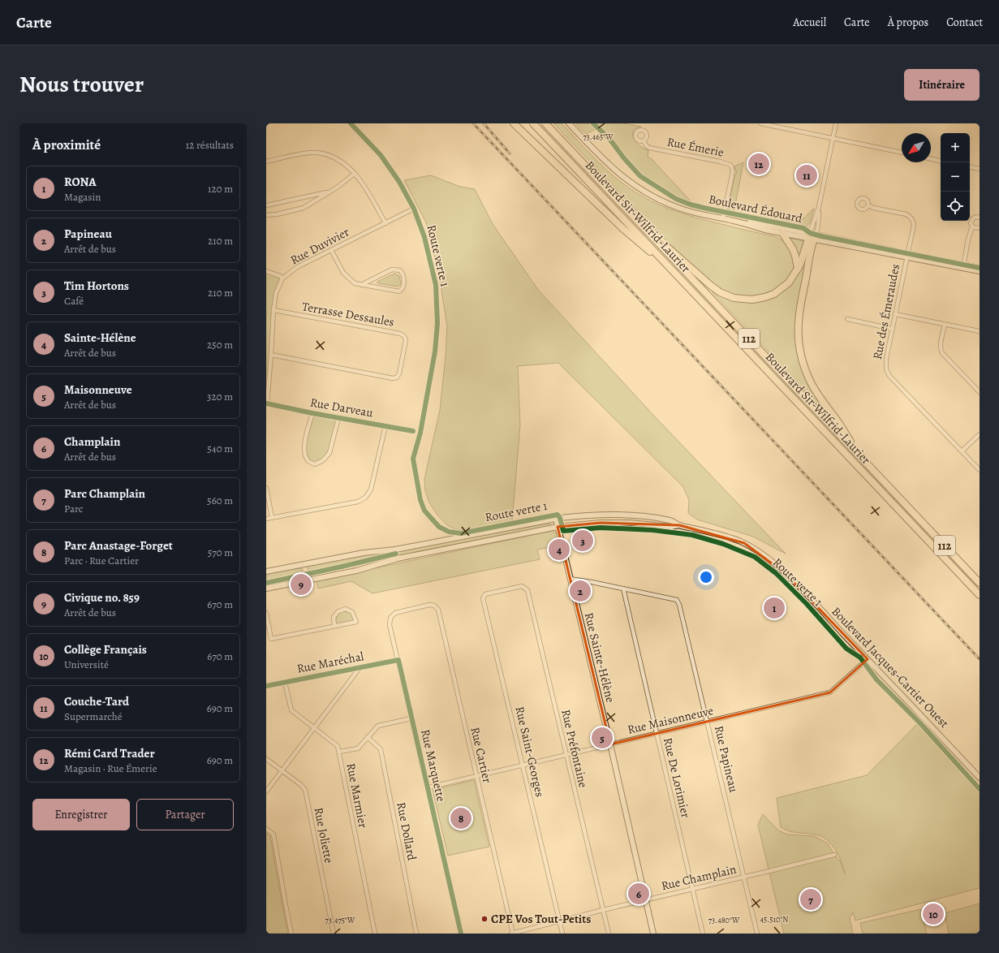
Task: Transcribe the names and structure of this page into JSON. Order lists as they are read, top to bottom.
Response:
{
  "streets": {
    "highway": ["Boulevard Sir-Wilfrid-Laurier", "112"],
    "main road": ["Boulevard Édouard", "Rue Sainte-Hélène", "Boulevard Jacques-Cartier Ouest"],
    "street": [
      "Rue Émerie",
      "Rue Duvivier",
      "Rue des Émeraudes",
      "Terrasse Dessaules",
      "Rue Darveau",
      "Rue Maréchal",
      "Rue Maisonneuve",
      "Rue Préfontaine",
      "Rue Saint-Georges",
      "Rue Cartier",
      "Rue Papineau",
      "Rue Marquette",
      "Rue De Lorimier",
      "Rue Marmier",
      "Rue Dollard",
      "Rue Joliette",
      "Rue Champlain"
    ],
    "cycle path": ["Route verte 1"]
  },
  "crossings": [
    ["Rue Émerie", "Boulevard Édouard"],
    ["Boulevard Édouard", "Rue des Émeraudes"],
    ["Rue Duvivier", "Terrasse Dessaules"],
    ["Rue Duvivier", "Rue Darveau"],
    ["Rue Sainte-Hélène", "Boulevard Jacques-Cartier Ouest"],
    ["Rue Sainte-Hélène", "Rue Maisonneuve"],
    ["Rue Sainte-Hélène", "Rue Papineau"],
    ["Rue Sainte-Hélène", "Rue Champlain"],
    ["Rue Maréchal", "Rue Marquette"],
    ["Rue Maréchal", "Rue Marmier"],
    ["Boulevard Jacques-Cartier Ouest", "Rue Maisonneuve"],
    ["Rue Maisonneuve", "Rue Préfontaine"],
    ["Rue Maisonneuve", "Rue Saint-Georges"],
    ["Rue Maisonneuve", "Rue Cartier"],
    ["Rue Maisonneuve", "Rue Papineau"],
    ["Rue Maisonneuve", "Rue Marquette"],
    ["Rue Maisonneuve", "Rue De Lorimier"],
    ["Rue Préfontaine", "Rue Saint-Georges"],
    ["Rue Préfontaine", "Rue Champlain"],
    ["Rue Saint-Georges", "Rue Champlain"],
    ["Rue Cartier", "Rue Marquette"],
    ["Rue Cartier", "Rue Champlain"],
    ["Rue Papineau", "Rue De Lorimier"],
    ["Rue Papineau", "Rue Champlain"],
    ["Rue De Lorimier", "Rue Champlain"]
  ],
  "places": ["CPE Vos Tout-Petits"],
  "north": "bottom left",
  "page": {
    "header": "Carte",
    "nav": [
      "Accueil",
      "Carte",
      "À propos",
      "Contact"
    ],
    "title": "Nous trouver",
    "buttons": [
      "Itinéraire",
      ["Enregistrer", "Partager"]
    ],
    "heading": ["À proximité", "12 résultats"],
    "map_buttons": ["+", "−"],
    "pins": [
      "12",
      "11",
      "3",
      "4",
      "9",
      "2",
      "1",
      "5",
      "8",
      "6",
      "7",
      "10"
    ],
    "list": [
      {
        "mark": "1",
        "name": "RONA",
        "note": "Magasin",
        "value": "120 m"
      },
      {
        "mark": "2",
        "name": "Papineau",
        "note": "Arrêt de bus",
        "value": "210 m"
      },
      {
        "mark": "3",
        "name": "Tim Hortons",
        "note": "Café",
        "value": "210 m"
      },
      {
        "mark": "4",
        "name": "Sainte-Hélène",
        "note": "Arrêt de bus",
        "value": "250 m"
      },
      {
        "mark": "5",
        "name": "Maisonneuve",
        "note": "Arrêt de bus",
        "value": "320 m"
      },
      {
        "mark": "6",
        "name": "Champlain",
        "note": "Arrêt de bus",
        "value": "540 m"
      },
      {
        "mark": "7",
        "name": "Parc Champlain",
        "note": "Parc",
        "value": "560 m"
      },
      {
        "mark": "8",
        "name": "Parc Anastage-Forget",
        "note": "Parc · Rue Cartier",
        "value": "570 m"
      },
      {
        "mark": "9",
        "name": "Civique no. 859",
        "note": "Arrêt de bus",
        "value": "670 m"
      },
      {
        "mark": "10",
        "name": "Collège Français",
        "note": "Université",
        "value": "670 m"
      },
      {
        "mark": "11",
        "name": "Couche-Tard",
        "note": "Supermarché",
        "value": "690 m"
      },
      {
        "mark": "12",
        "name": "Rémi Card Trader",
        "note": "Magasin · Rue Émerie",
        "value": "690 m"
      }
    ]
  },
  "coordinates": [
    "73.465°W",
    "45.510°N",
    "73.475°W",
    "73.480°W"
  ]
}
